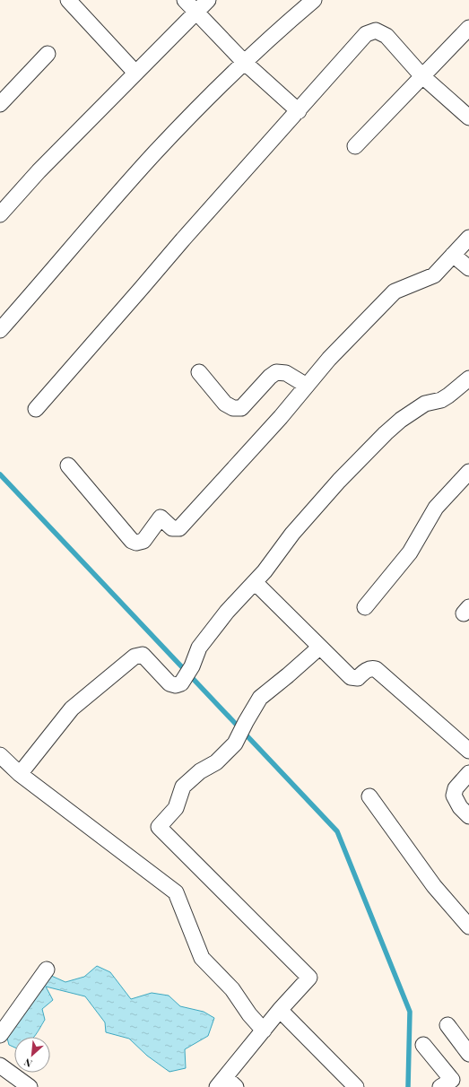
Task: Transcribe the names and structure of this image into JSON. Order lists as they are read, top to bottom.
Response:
{
  "north": "bottom left"
}
